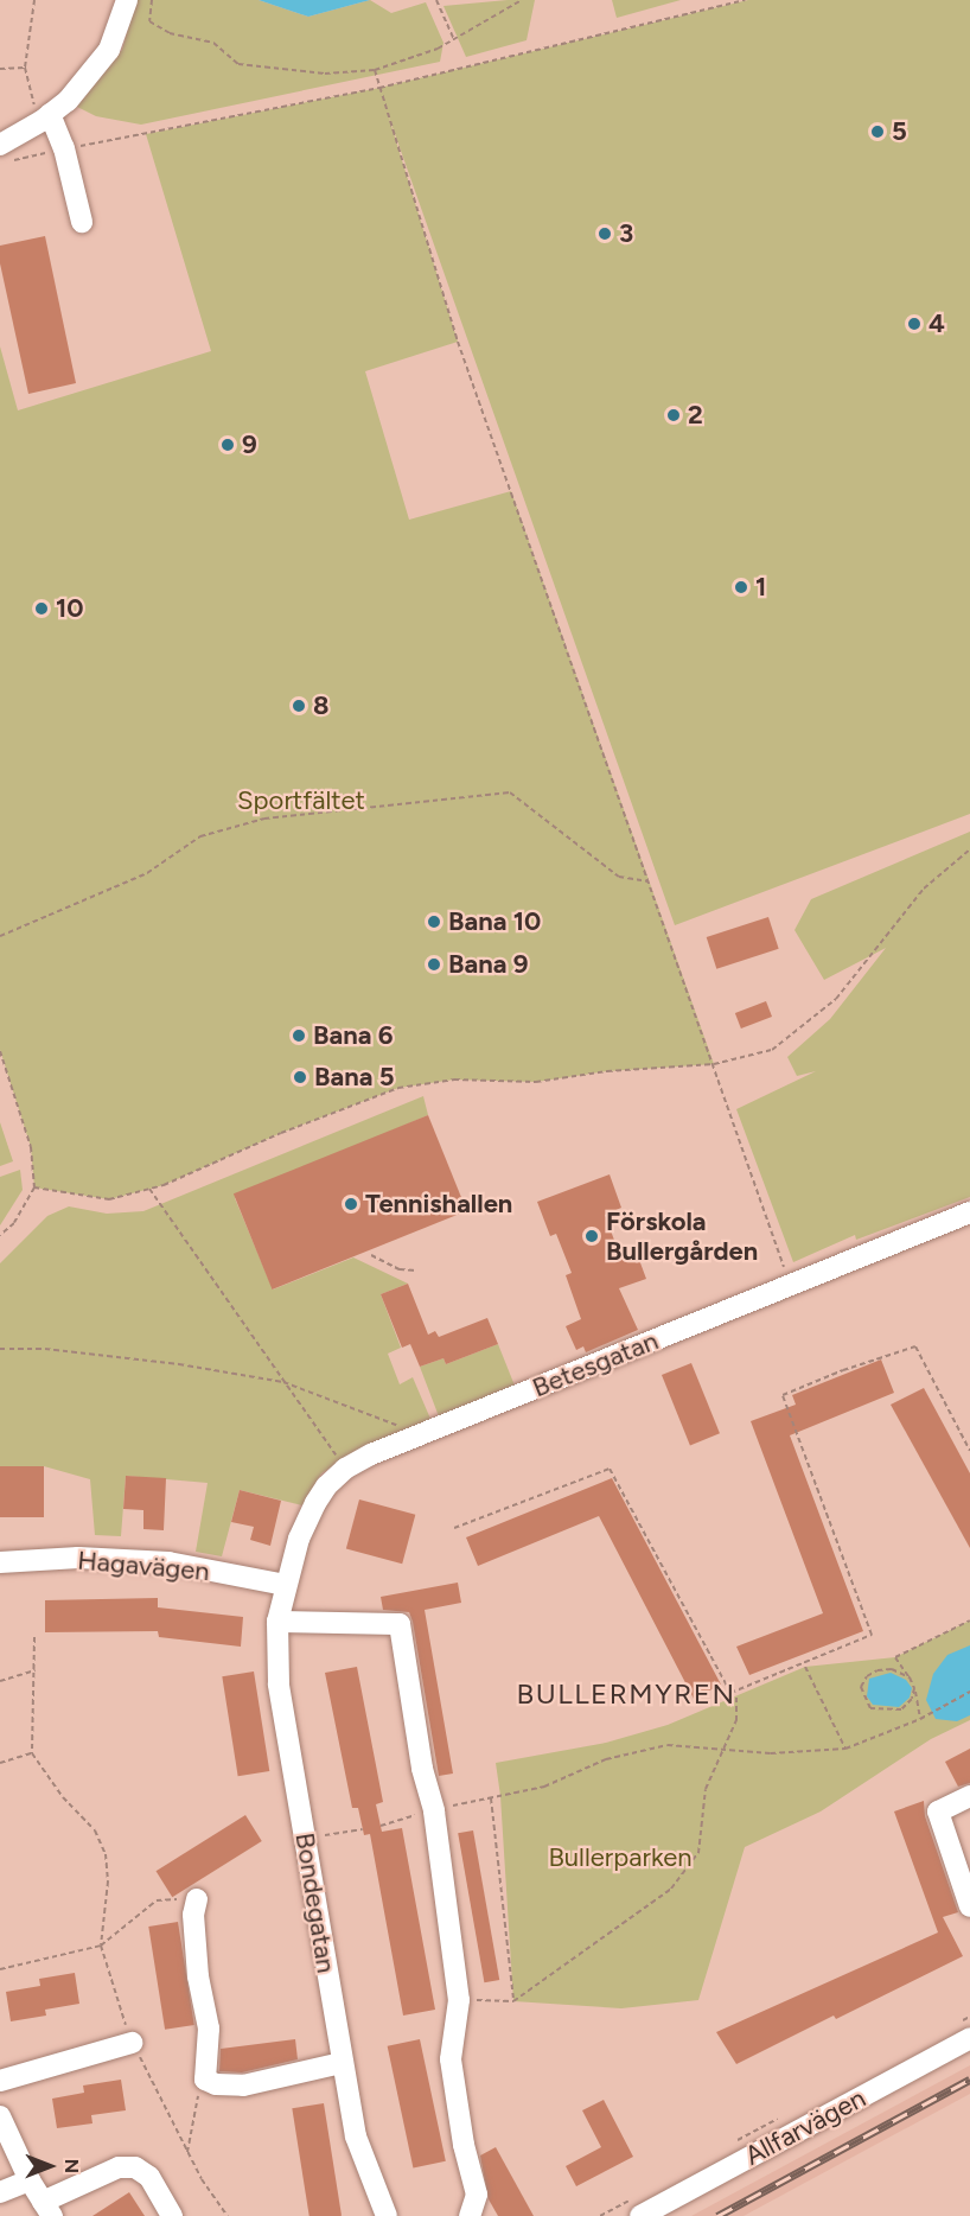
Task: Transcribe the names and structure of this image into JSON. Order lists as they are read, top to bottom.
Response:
{
  "streets": {
    "street": [
      "Betesgatan",
      "Hagavägen",
      "Bondegatan",
      "Allfarvägen"
    ]
  },
  "crossings": [
    ["Betesgatan", "Hagavägen"],
    ["Betesgatan", "Bondegatan"],
    ["Hagavägen", "Bondegatan"]
  ],
  "districts": ["BULLERMYREN"],
  "parks": ["Sportfältet", "Bullerparken"],
  "places": [
    "5",
    "3",
    "4",
    "2",
    "9",
    "1",
    "10",
    "8",
    "Bana 10",
    "Bana 9",
    "Bana 6",
    "Bana 5",
    "Tennishallen",
    "Förskola Bullergården"
  ],
  "north": "right"
}
